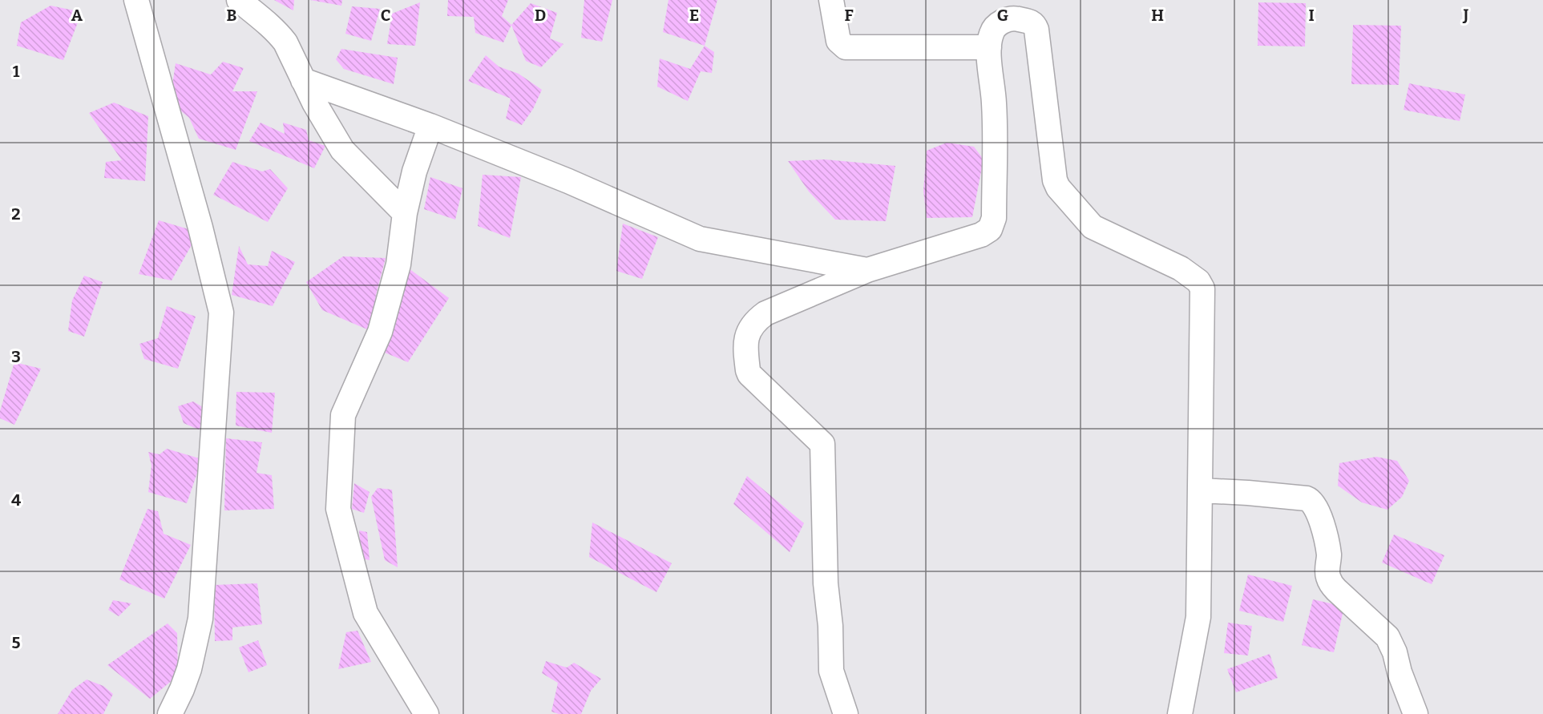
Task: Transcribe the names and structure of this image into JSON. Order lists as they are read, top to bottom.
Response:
{
  "grid": {
    "columns": [
      "A",
      "B",
      "C",
      "D",
      "E",
      "F",
      "G",
      "H",
      "I",
      "J"
    ],
    "rows": [
      "1",
      "2",
      "3",
      "4",
      "5"
    ]
  }
}
